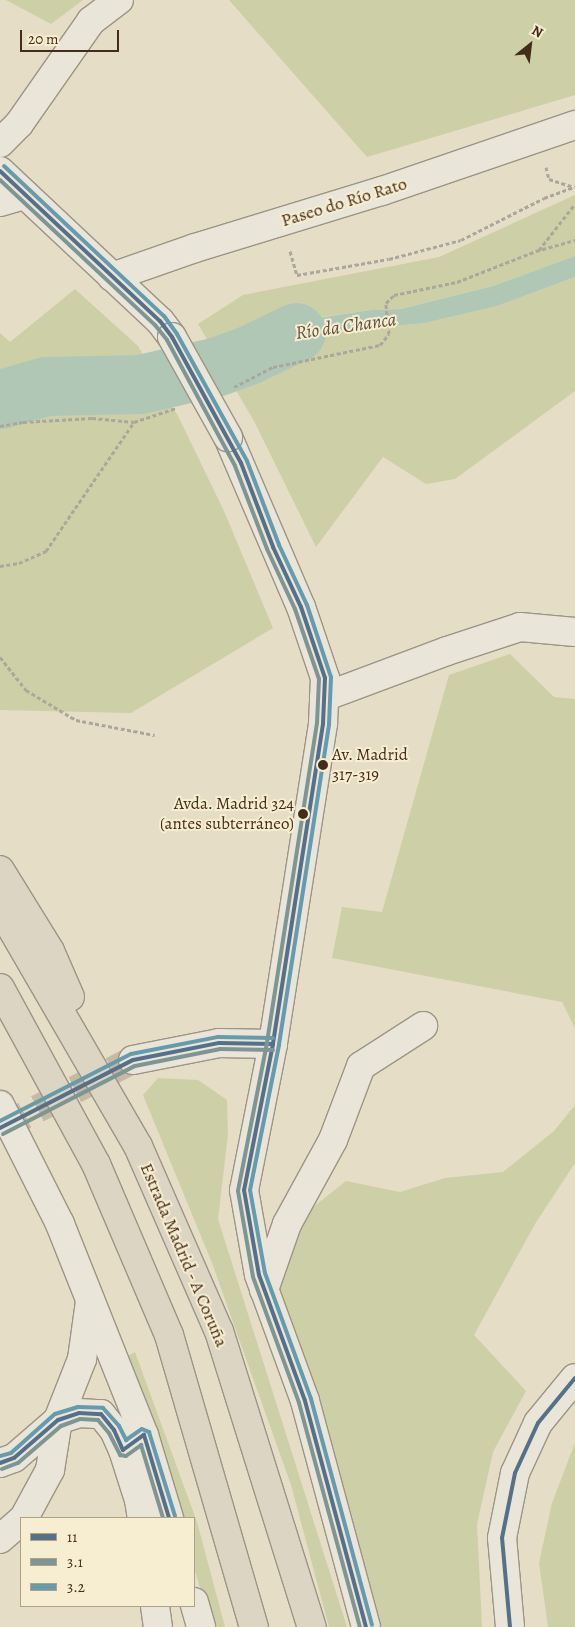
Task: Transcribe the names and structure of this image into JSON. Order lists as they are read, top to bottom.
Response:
{
  "streets": {
    "highway": ["Estrada Madrid - A Coruña"],
    "street": ["Paseo do Río Rato"]
  },
  "water": ["Río da Chanca"],
  "places": ["Av. Madrid 317-319", "Avda. Madrid 324 (antes subterráneo)"],
  "lines": ["transit line 3.2", "transit line 11", "transit line 3.1"],
  "legend": ["11", "3.1", "3.2"],
  "scale_bar": "20 m",
  "north": "top right"
}
